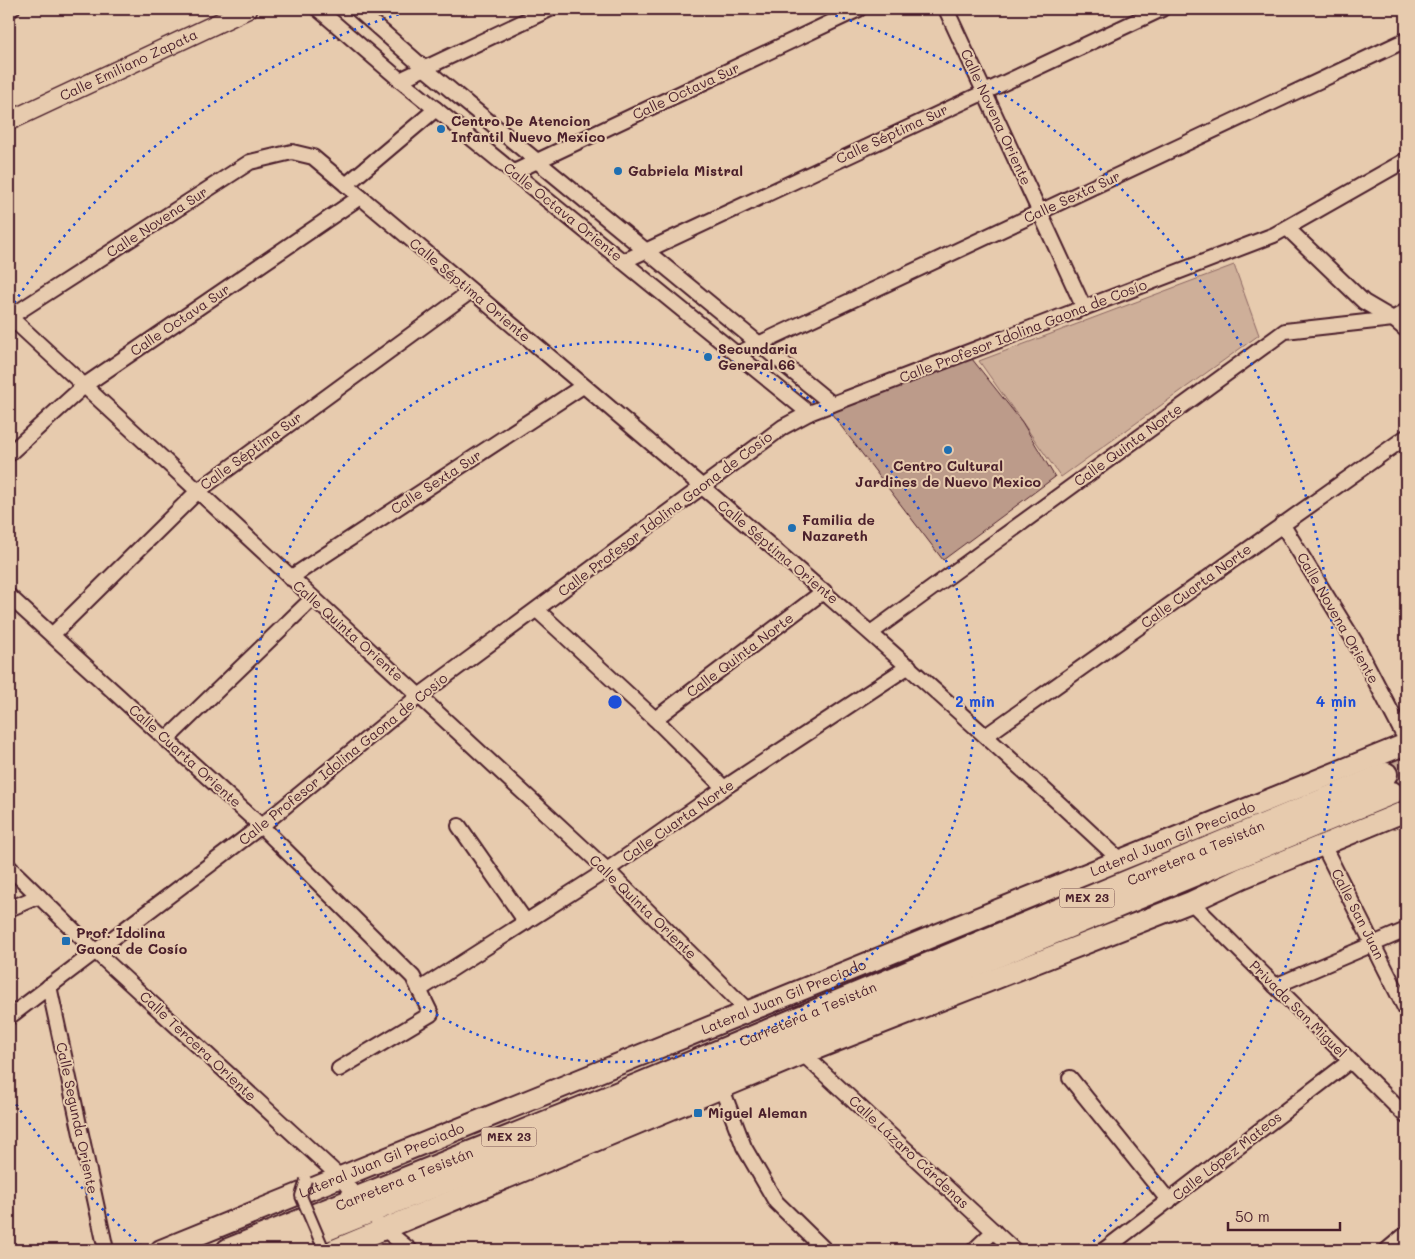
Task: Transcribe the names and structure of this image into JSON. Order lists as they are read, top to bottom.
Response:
{
  "streets": {
    "main road": ["Lateral Juan Gil Preciado", "Carretera a Tesistán", "MEX 23"],
    "street": [
      "Calle Emiliano Zapata",
      "Calle Octava Sur",
      "Calle Novena Oriente",
      "Calle Séptima Sur",
      "Calle Sexta Sur",
      "Calle Octava Oriente",
      "Calle Novena Sur",
      "Calle Séptima Oriente",
      "Calle Profesor Idolina Gaona de Cosío",
      "Calle Quinta Norte",
      "Calle Cuarta Norte",
      "Calle Quinta Oriente",
      "Calle Cuarta Oriente",
      "Calle San Juan",
      "Privada San Miguel",
      "Calle Tercera Oriente",
      "Calle Segunda Oriente",
      "Calle Lázaro Cárdenas",
      "Calle López Mateos"
    ]
  },
  "crossings": [
    ["Calle Octava Sur", "Calle Octava Oriente"],
    ["Calle Octava Sur", "Calle Séptima Oriente"],
    ["Calle Octava Sur", "Calle Quinta Oriente"],
    ["Calle Novena Oriente", "Calle Séptima Sur"],
    ["Calle Novena Oriente", "Calle Sexta Sur"],
    ["Calle Novena Oriente", "Calle Profesor Idolina Gaona de Cosío"],
    ["Calle Novena Oriente", "Calle Cuarta Norte"],
    ["Calle Novena Oriente", "Lateral Juan Gil Preciado"],
    ["Calle Séptima Sur", "Calle Octava Oriente"],
    ["Calle Séptima Sur", "Calle Séptima Oriente"],
    ["Calle Séptima Sur", "Calle Quinta Oriente"],
    ["Calle Séptima Sur", "Calle Cuarta Oriente"],
    ["Calle Sexta Sur", "Calle Octava Oriente"],
    ["Calle Sexta Sur", "Calle Séptima Oriente"],
    ["Calle Sexta Sur", "Calle Quinta Oriente"],
    ["Calle Octava Oriente", "Calle Profesor Idolina Gaona de Cosío"],
    ["Calle Novena Sur", "Calle Séptima Oriente"],
    ["Calle Novena Sur", "Calle Quinta Oriente"],
    ["Calle Séptima Oriente", "Calle Profesor Idolina Gaona de Cosío"],
    ["Calle Séptima Oriente", "Calle Quinta Norte"],
    ["Calle Séptima Oriente", "Calle Cuarta Norte"],
    ["Calle Séptima Oriente", "Lateral Juan Gil Preciado"],
    ["Calle Profesor Idolina Gaona de Cosío", "Calle Quinta Oriente"],
    ["Calle Profesor Idolina Gaona de Cosío", "Calle Cuarta Oriente"],
    ["Calle Profesor Idolina Gaona de Cosío", "Calle Tercera Oriente"],
    ["Calle Profesor Idolina Gaona de Cosío", "Calle Segunda Oriente"],
    ["Calle Cuarta Norte", "Calle Quinta Oriente"],
    ["Calle Cuarta Norte", "Calle Cuarta Oriente"],
    ["Calle Quinta Oriente", "Lateral Juan Gil Preciado"],
    ["Lateral Juan Gil Preciado", "Calle Tercera Oriente"],
    ["Carretera a Tesistán", "Calle Tercera Oriente"],
    ["Privada San Miguel", "Calle López Mateos"]
  ],
  "places": {
    "other": [
      "Centro De Atencion Infantil Nuevo Mexico",
      "Gabriela Mistral",
      "Secundaria General 66",
      "Centro Cultural Jardines de Nuevo Mexico",
      "Familia de Nazareth"
    ],
    "transit": ["Prof. Idolina Gaona de Cosío", "Miguel Aleman"]
  },
  "scale_bar": "50 m",
  "rings": ["2 min", "4 min"]
}
